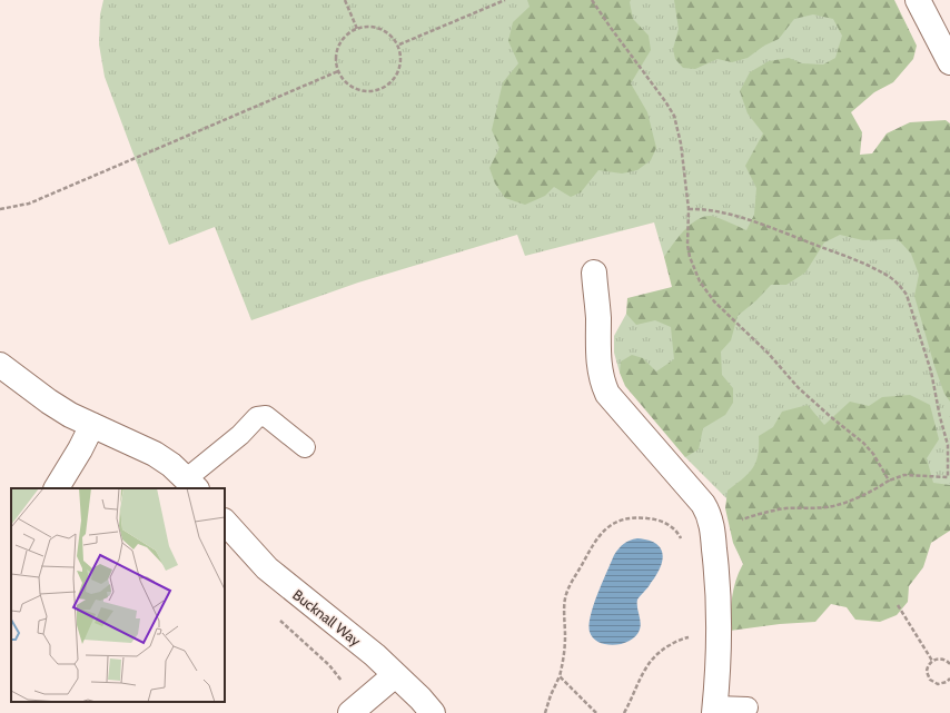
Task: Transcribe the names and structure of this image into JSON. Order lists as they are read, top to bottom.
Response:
{
  "streets": {
    "street": ["Bucknall Way"]
  }
}
